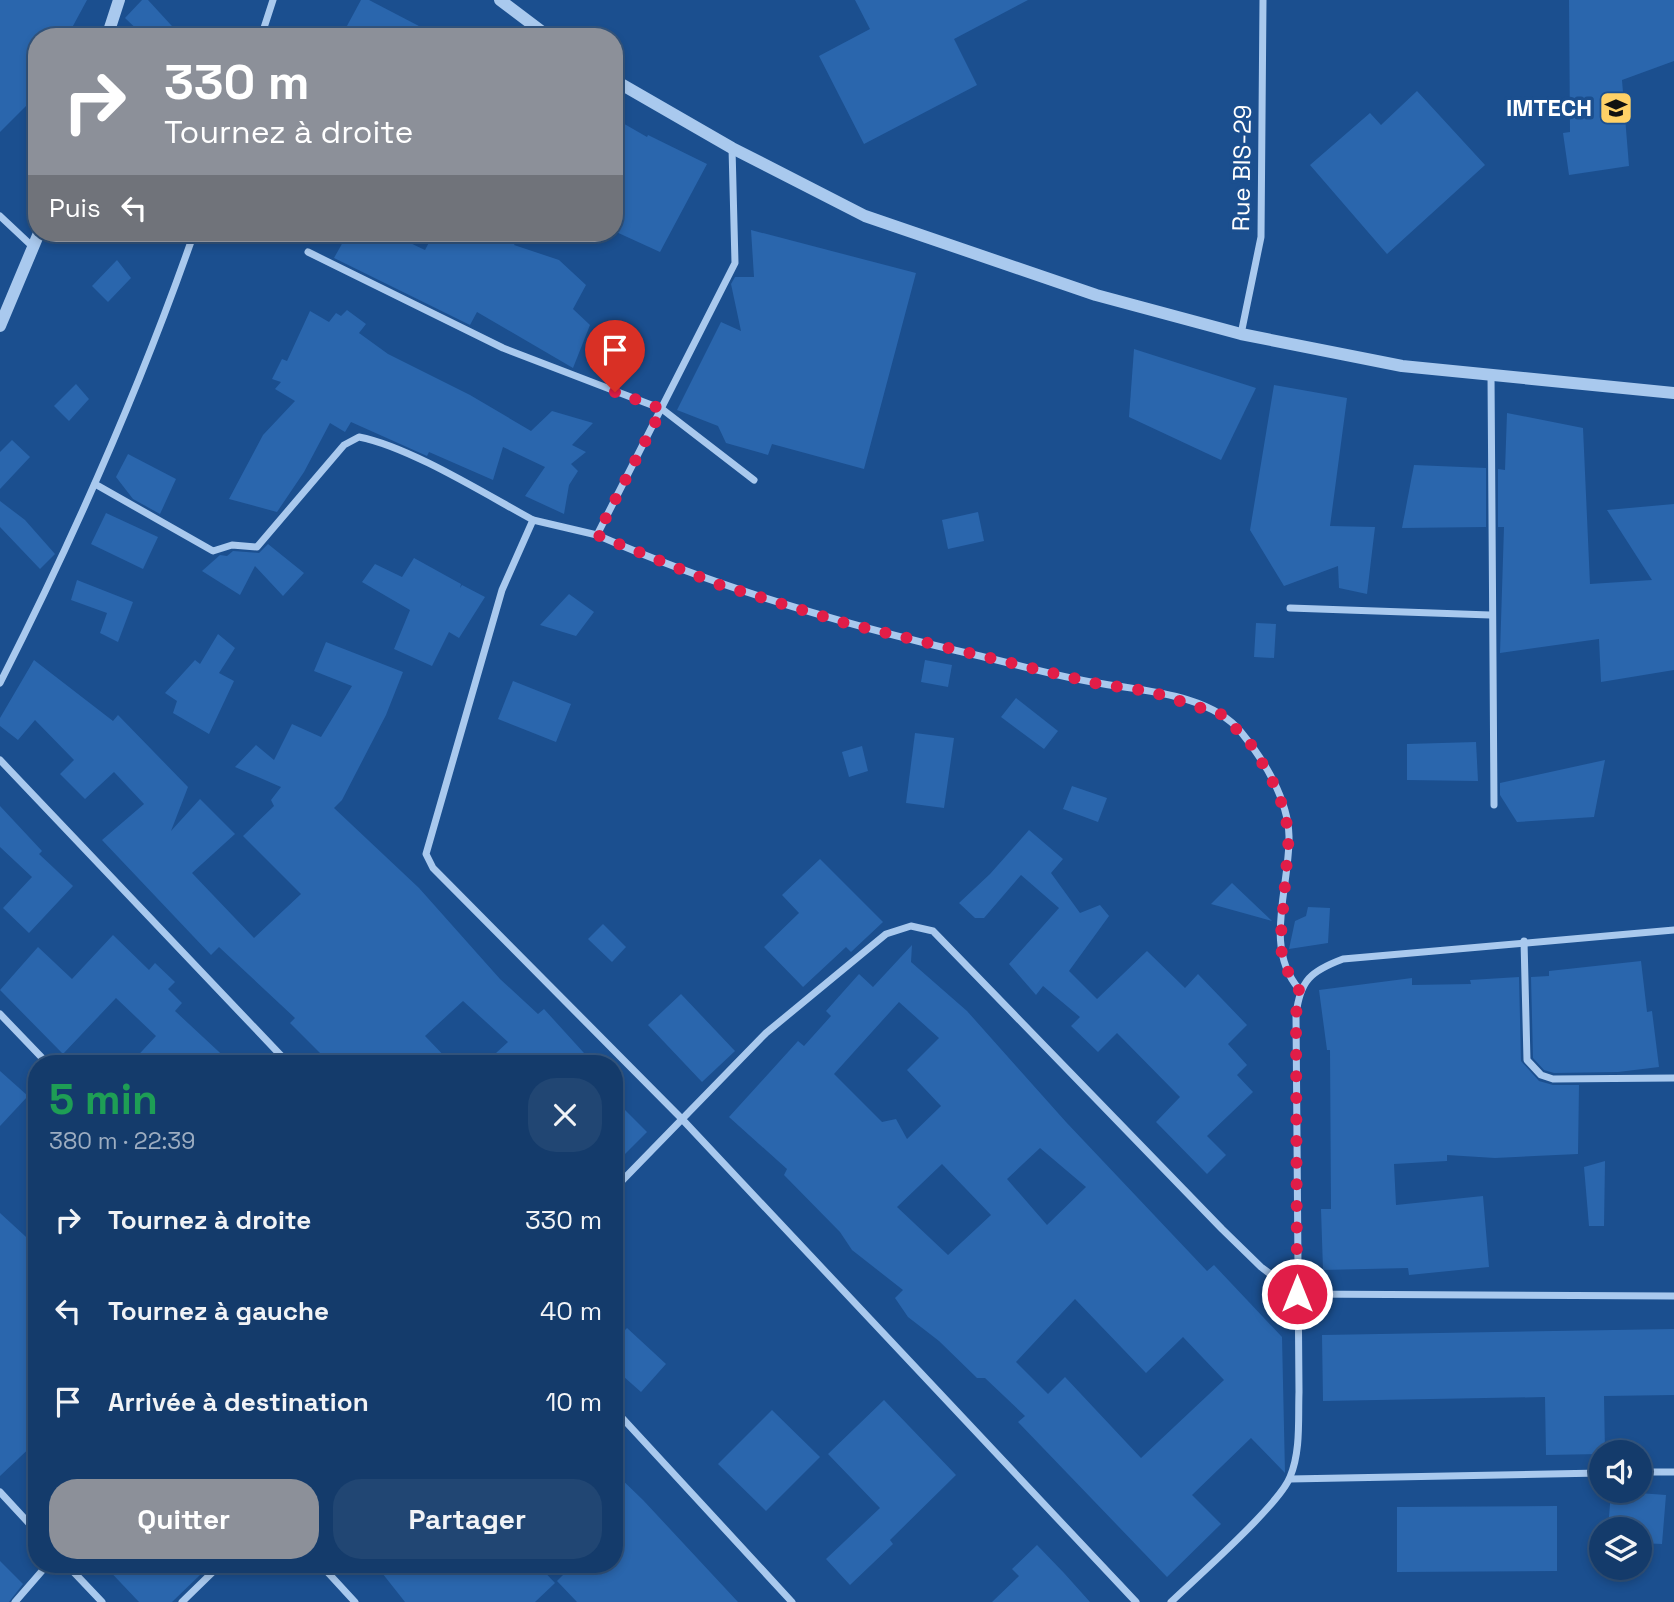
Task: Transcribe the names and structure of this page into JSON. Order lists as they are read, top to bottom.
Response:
{
  "streets": {
    "street": ["Rue BIS-29"]
  },
  "places": {
    "school or university": ["IMTECH"]
  },
  "page": {
    "turn": ["330 m", "Tournez à droite"],
    "then": "Puis",
    "heading": ["5 min", "380 m · 22:39"],
    "list": [
      {
        "name": "Tournez à droite",
        "value": "330 m"
      },
      {
        "name": "Tournez à gauche",
        "value": "40 m"
      },
      {
        "name": "Arrivée à destination",
        "value": "10 m"
      }
    ],
    "buttons": ["Quitter", "Partager"]
  }
}
